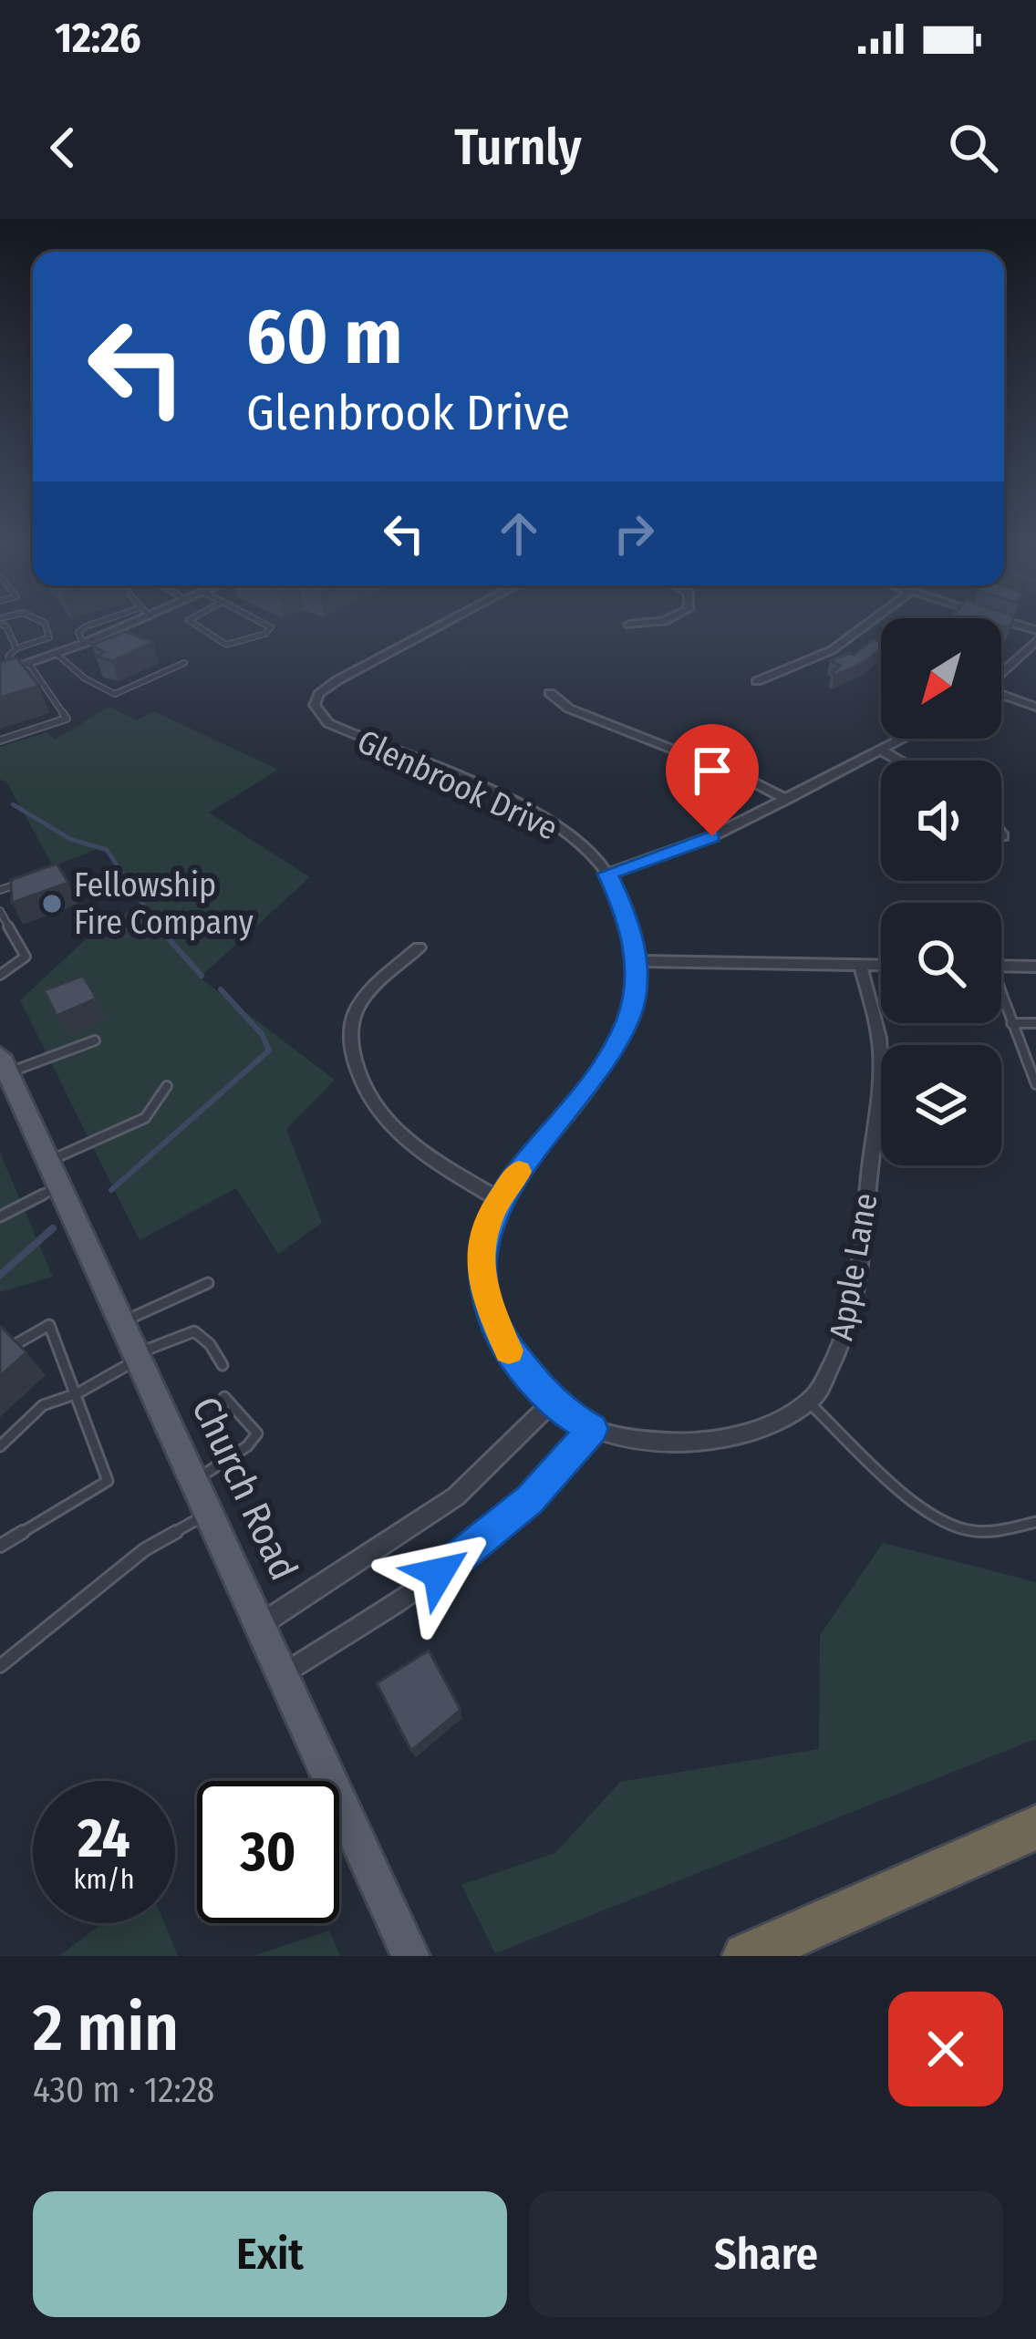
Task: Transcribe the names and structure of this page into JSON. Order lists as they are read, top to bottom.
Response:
{
  "streets": {
    "main road": ["Church Road"],
    "street": ["Glenbrook Drive", "Apple Lane"]
  },
  "crossings": [
    ["Glenbrook Drive", "Apple Lane"]
  ],
  "places": ["Fellowship Fire Company"],
  "north": "bottom left",
  "page": {
    "status": "12:26",
    "header": "Turnly",
    "turn": ["60 m", "Glenbrook Drive"],
    "speed": "24 km/h",
    "limit": "30",
    "heading": ["2 min", "430 m · 12:28"],
    "buttons": ["Exit", "Share"]
  }
}
